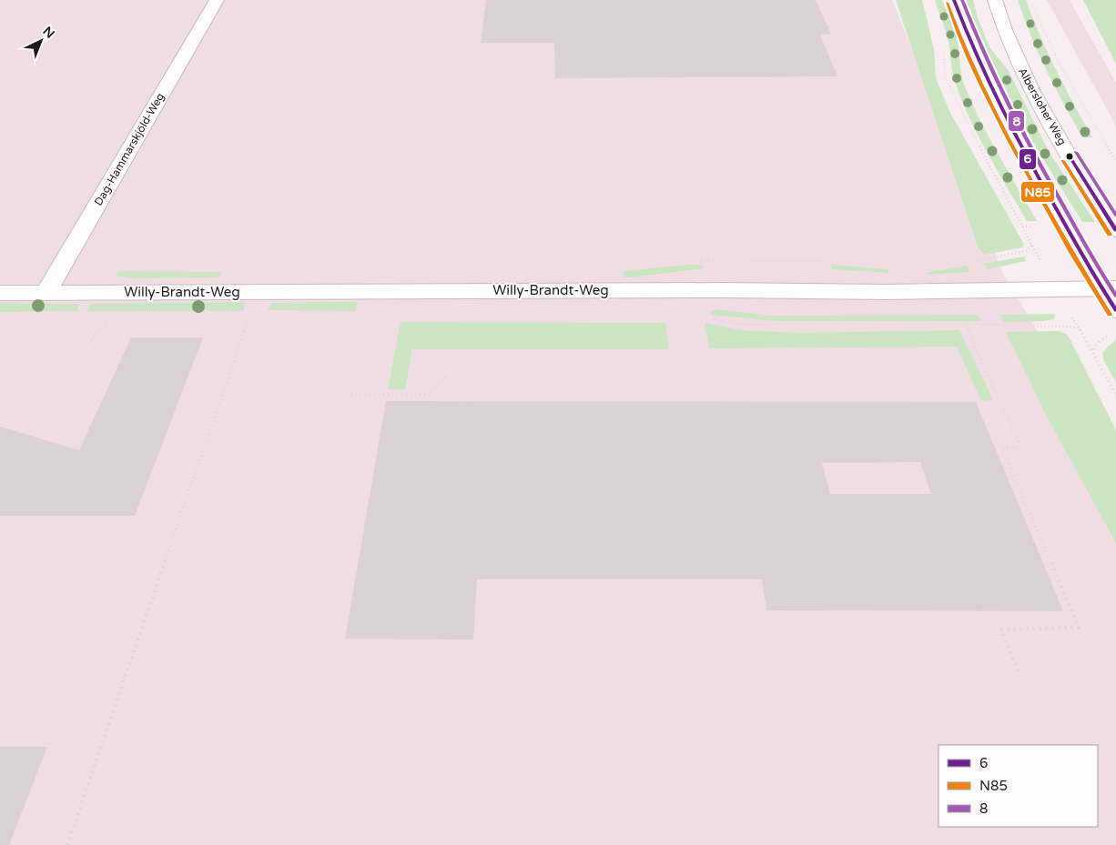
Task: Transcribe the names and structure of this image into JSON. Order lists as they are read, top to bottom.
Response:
{
  "streets": {
    "street": ["Albersloher Weg", "Dag-Hammarskjöld-Weg", "Willy-Brandt-Weg"]
  },
  "crossings": [
    ["Dag-Hammarskjöld-Weg", "Willy-Brandt-Weg"]
  ],
  "lines": ["transit line 6", "transit line 8", "transit line N85"],
  "legend": ["6", "N85", "8"],
  "north": "top right"
}
